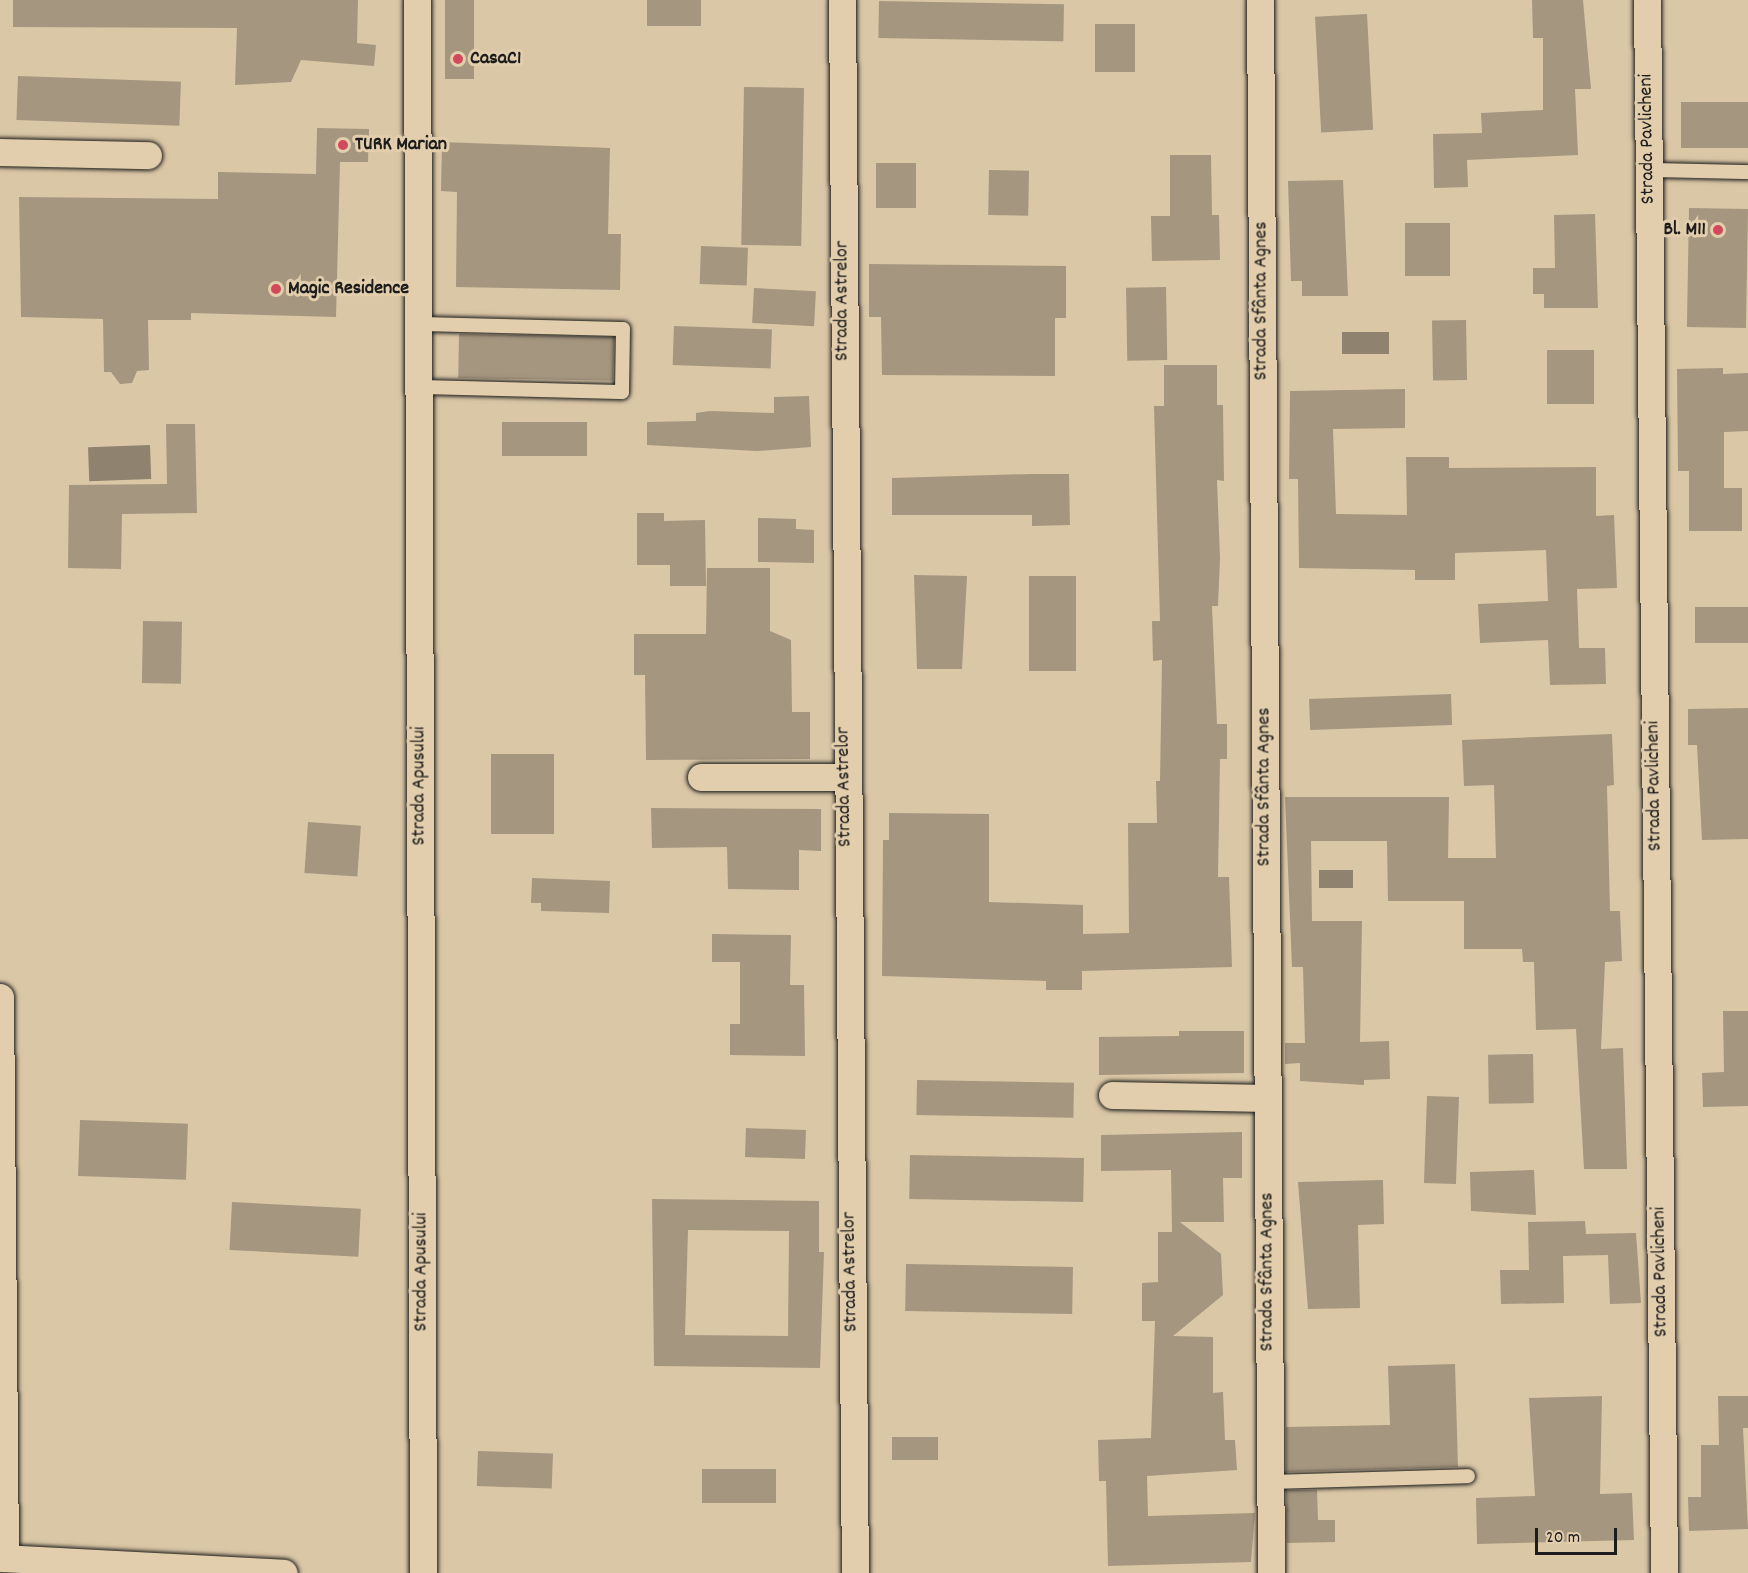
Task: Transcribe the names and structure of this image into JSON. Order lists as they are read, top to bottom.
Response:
{
  "streets": {
    "street": [
      "Strada Pavlicheni",
      "Strada Astrelor",
      "Strada Sfânta Agnes",
      "Strada Apusului"
    ]
  },
  "places": [
    "CasaC1",
    "TURK Marian",
    "Bl. M11",
    "Magic Residence"
  ],
  "scale_bar": "20 m"
}
